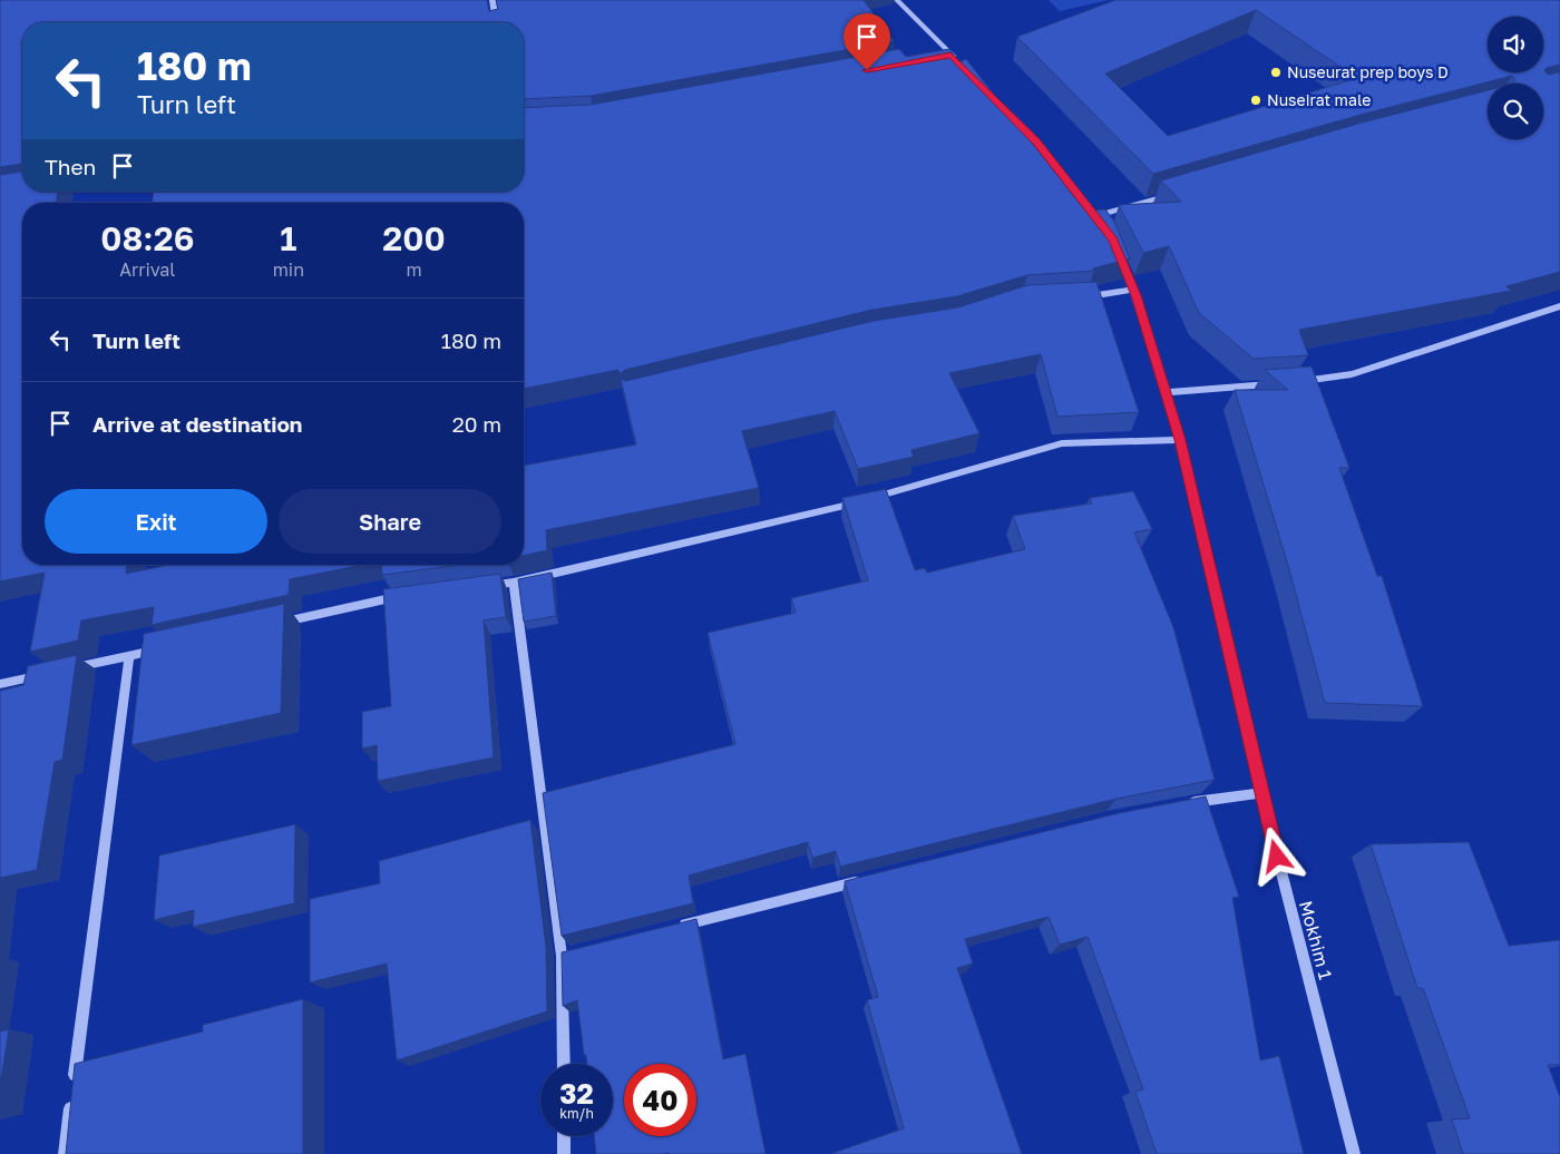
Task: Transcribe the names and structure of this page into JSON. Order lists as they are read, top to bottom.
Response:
{
  "streets": {
    "street": ["Mokhim 1"]
  },
  "places": ["Nuseurat prep boys D", "Nuseirat male"],
  "page": {
    "turn": ["180 m", "Turn left"],
    "then": "Then",
    "eta": [
      "08:26",
      "Arrival",
      "1",
      "min",
      "200",
      "m"
    ],
    "list": [
      {
        "name": "Turn left",
        "value": "180 m"
      },
      {
        "name": "Arrive at destination",
        "value": "20 m"
      }
    ],
    "buttons": ["Exit", "Share"],
    "speed": "32 km/h",
    "limit": "40"
  }
}
